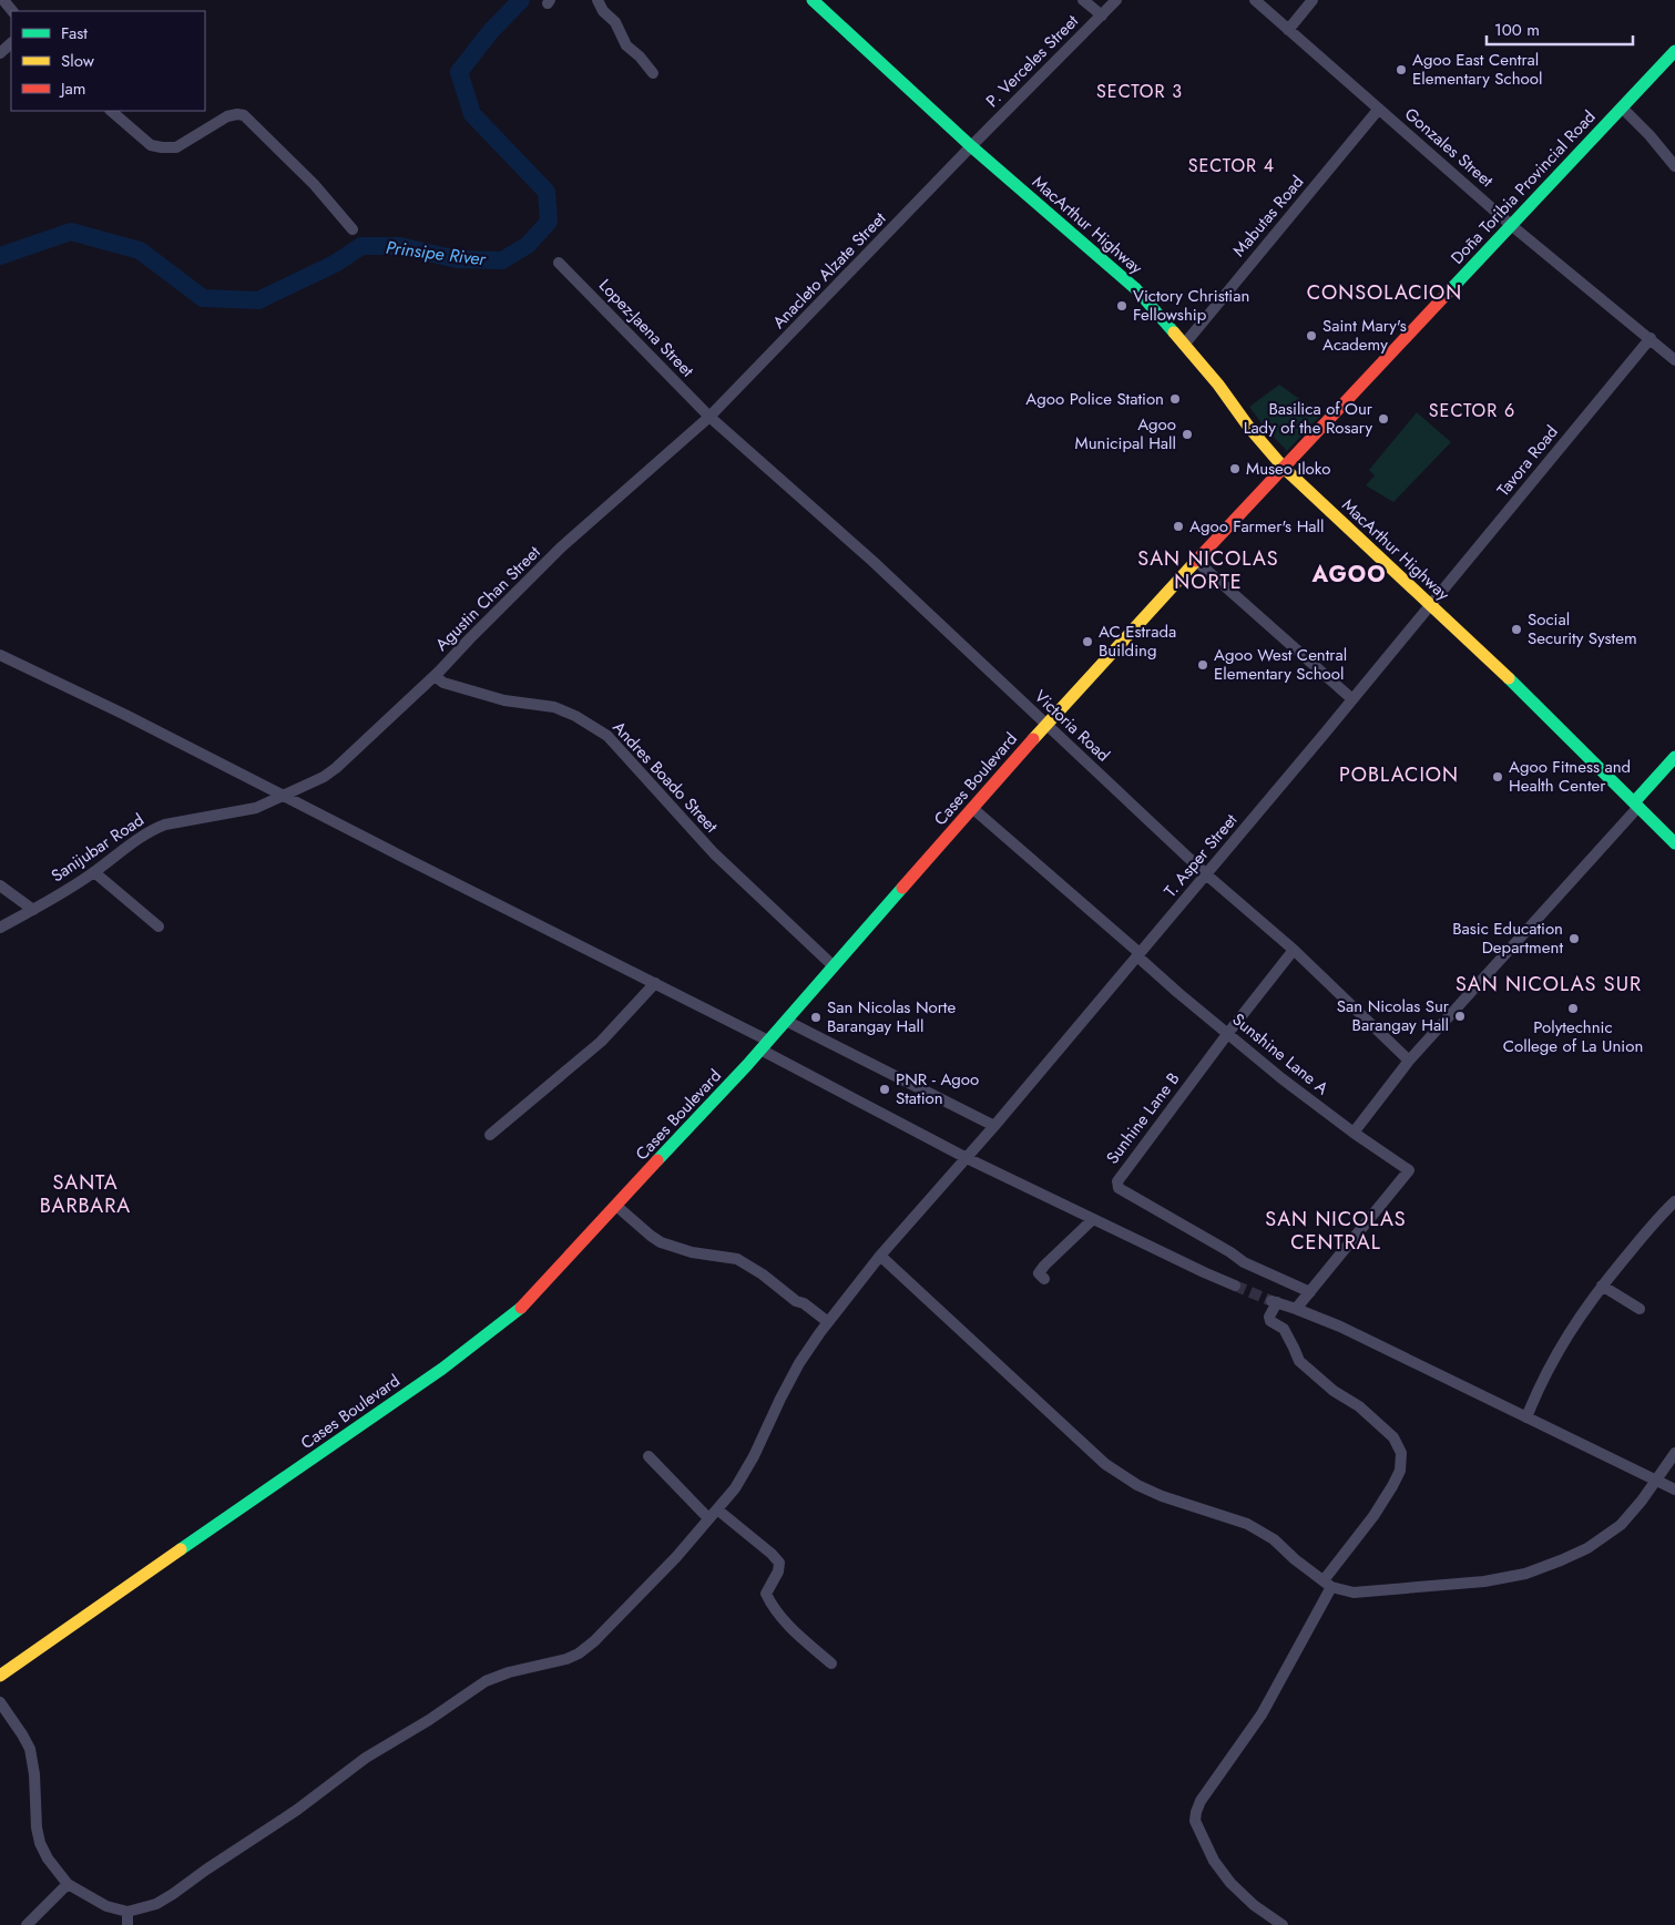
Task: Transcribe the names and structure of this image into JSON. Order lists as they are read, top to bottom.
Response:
{
  "streets": {
    "main road": ["Doña Toribia Provincial Road", "MacArthur Highway", "Cases Boulevard"],
    "street": [
      "P. Verceles Street",
      "Gonzales Street",
      "Mabutas Road",
      "Anacleto Alzate Street",
      "Lopez-Jaena Street",
      "Tavora Road",
      "Agustin Chan Street",
      "Victoria Road",
      "Andres Boado Street",
      "Sanijubar Road",
      "T. Asper Street",
      "Sunshine Lane A",
      "Sunhine Lane B"
    ]
  },
  "crossings": [
    ["P. Verceles Street", "MacArthur Highway"],
    ["P. Verceles Street", "Anacleto Alzate Street"],
    ["Gonzales Street", "Doña Toribia Provincial Road"],
    ["Gonzales Street", "Mabutas Road"],
    ["Gonzales Street", "Tavora Road"],
    ["Doña Toribia Provincial Road", "MacArthur Highway"],
    ["Doña Toribia Provincial Road", "Cases Boulevard"],
    ["Mabutas Road", "MacArthur Highway"],
    ["MacArthur Highway", "Anacleto Alzate Street"],
    ["MacArthur Highway", "Tavora Road"],
    ["MacArthur Highway", "Cases Boulevard"],
    ["MacArthur Highway", "T. Asper Street"],
    ["Anacleto Alzate Street", "Lopez-Jaena Street"],
    ["Anacleto Alzate Street", "Agustin Chan Street"],
    ["Anacleto Alzate Street", "Victoria Road"],
    ["Lopez-Jaena Street", "Agustin Chan Street"],
    ["Lopez-Jaena Street", "Victoria Road"],
    ["Tavora Road", "T. Asper Street"],
    ["Agustin Chan Street", "Victoria Road"],
    ["Agustin Chan Street", "Andres Boado Street"],
    ["Agustin Chan Street", "Sanijubar Road"],
    ["Victoria Road", "Cases Boulevard"],
    ["Victoria Road", "T. Asper Street"],
    ["Victoria Road", "Sunhine Lane B"],
    ["Andres Boado Street", "Cases Boulevard"],
    ["Cases Boulevard", "Sunshine Lane A"],
    ["T. Asper Street", "Sunshine Lane A"],
    ["Sunshine Lane A", "Sunhine Lane B"]
  ],
  "districts": [
    "SECTOR 3",
    "SECTOR 4",
    "CONSOLACION",
    "SECTOR 6",
    "SAN NICOLAS NORTE",
    "AGOO",
    "POBLACION",
    "SAN NICOLAS SUR",
    "SANTA BARBARA",
    "SAN NICOLAS CENTRAL"
  ],
  "water": ["Prinsipe River"],
  "places": [
    "Agoo East Central Elementary School",
    "Victory Christian Fellowship",
    "Saint Mary's Academy",
    "Agoo Police Station",
    "Basilica of Our Lady of the Rosary",
    "Agoo Municipal Hall",
    "Museo Iloko",
    "Agoo Farmer's Hall",
    "Social Security System",
    "AC Estrada Building",
    "Agoo West Central Elementary School",
    "Agoo Fitness and Health Center",
    "Basic Education Department",
    "Polytechnic College of La Union",
    "San Nicolas Sur Barangay Hall",
    "San Nicolas Norte Barangay Hall",
    "PNR - Agoo Station"
  ],
  "legend": ["Fast", "Slow", "Jam"],
  "scale_bar": "100 m"
}
